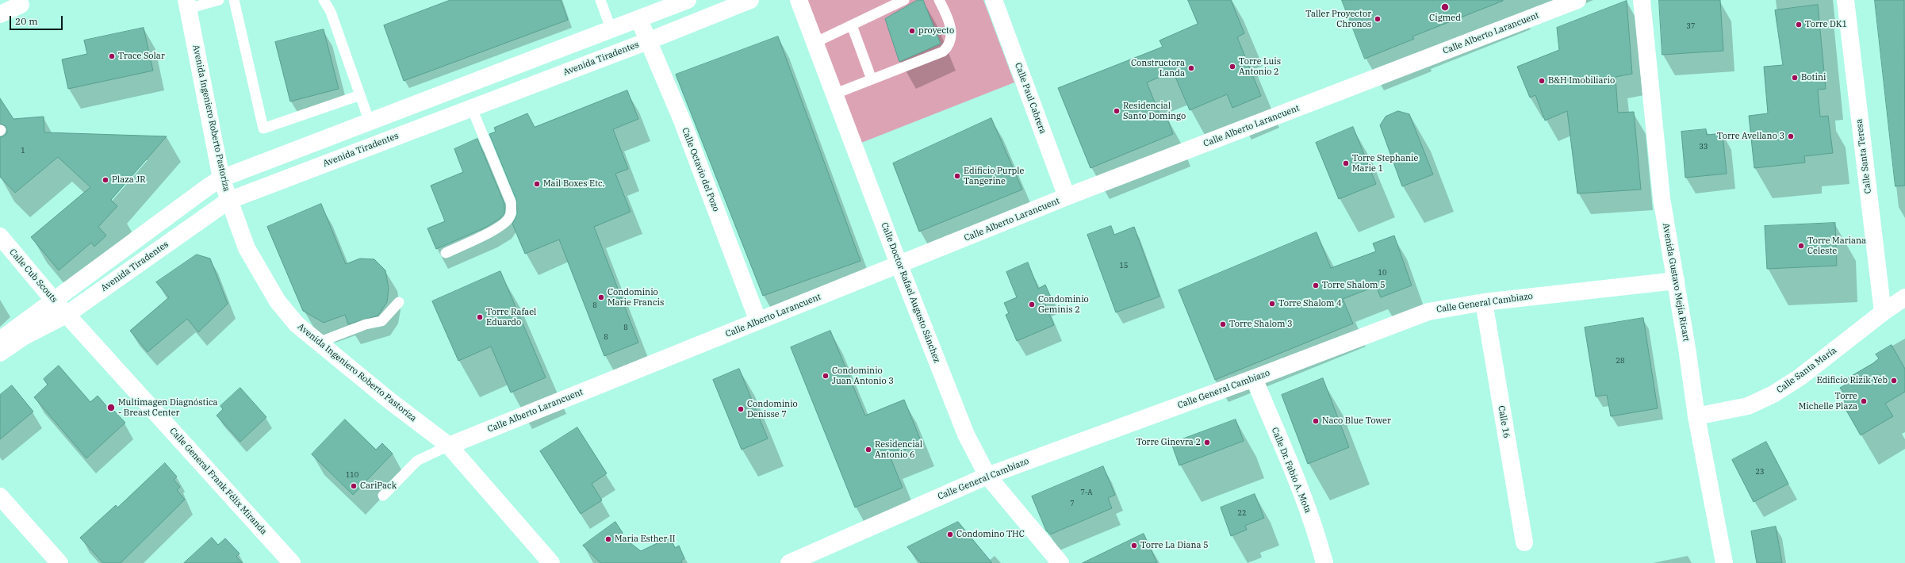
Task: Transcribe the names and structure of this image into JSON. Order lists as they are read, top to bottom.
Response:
{
  "streets": {
    "street": [
      "Calle Alberto Larancuent",
      "Avenida Tiradentes",
      "Calle Paul Cabrera",
      "Avenida Ingeniero Roberto Pastoriza",
      "Calle Santa Teresa",
      "Calle Octavio del Pozo",
      "Calle Cub Scouts",
      "Avenida Gustavo Mejía Ricart",
      "Calle Doctor Rafael Augusto Sánchez",
      "Calle General Cambiazo",
      "Calle Santa María",
      "Calle 16",
      "Calle Dr. Fabio A. Mota",
      "Calle General Frank Félix Miranda"
    ]
  },
  "crossings": [
    ["Calle Alberto Larancuent", "Calle Paul Cabrera"],
    ["Calle Alberto Larancuent", "Avenida Ingeniero Roberto Pastoriza"],
    ["Calle Alberto Larancuent", "Calle Octavio del Pozo"],
    ["Calle Alberto Larancuent", "Calle Doctor Rafael Augusto Sánchez"],
    ["Avenida Tiradentes", "Avenida Ingeniero Roberto Pastoriza"],
    ["Avenida Tiradentes", "Calle Octavio del Pozo"],
    ["Avenida Tiradentes", "Calle Cub Scouts"],
    ["Avenida Tiradentes", "Calle General Frank Félix Miranda"],
    ["Calle Santa Teresa", "Calle Santa María"],
    ["Calle Cub Scouts", "Calle General Frank Félix Miranda"],
    ["Avenida Gustavo Mejía Ricart", "Calle General Cambiazo"],
    ["Avenida Gustavo Mejía Ricart", "Calle Santa María"],
    ["Calle Doctor Rafael Augusto Sánchez", "Calle General Cambiazo"],
    ["Calle General Cambiazo", "Calle 16"],
    ["Calle General Cambiazo", "Calle Dr. Fabio A. Mota"]
  ],
  "places": [
    "Cigmed",
    "Taller Proyector Chronos",
    "Torre DK1",
    "proyecto",
    "Trace Solar",
    "Torre Luis Antonio 2",
    "Constructora Landa",
    "Botini",
    "B&H Imobiliario",
    "Residencial Santo Domingo",
    "Torre Avellano 3",
    "Torre Stephanie Marie 1",
    "Edificio Purple Tangerine",
    "Plaza JR",
    "Mail Boxes Etc.",
    "Torre Mariana Celeste",
    "Torre Shalom 5",
    "Condominio Marie Francis",
    "Torre Shalom 4",
    "Condominio Geminis 2",
    "Torre Rafael Eduardo",
    "Torre Shalom 3",
    "Condominio Juan Antonio 3",
    "Edificio Rizik Yeb",
    "Torre Michelle Plaza",
    "Multimagen Diagnóstica - Breast Center",
    "Condominio Denisse 7",
    "Naco Blue Tower",
    "Torre Ginevra 2",
    "Residencial Antonio 6",
    "CariPack",
    "Condomino THC",
    "Maria Esther II",
    "Torre La Diana 5"
  ],
  "house_numbers": [
    "37",
    "33",
    "1",
    "15",
    "10",
    "8",
    "8",
    "8",
    "28",
    "23",
    "110",
    "7-A",
    "7",
    "22"
  ],
  "scale_bar": "20 m"
}
